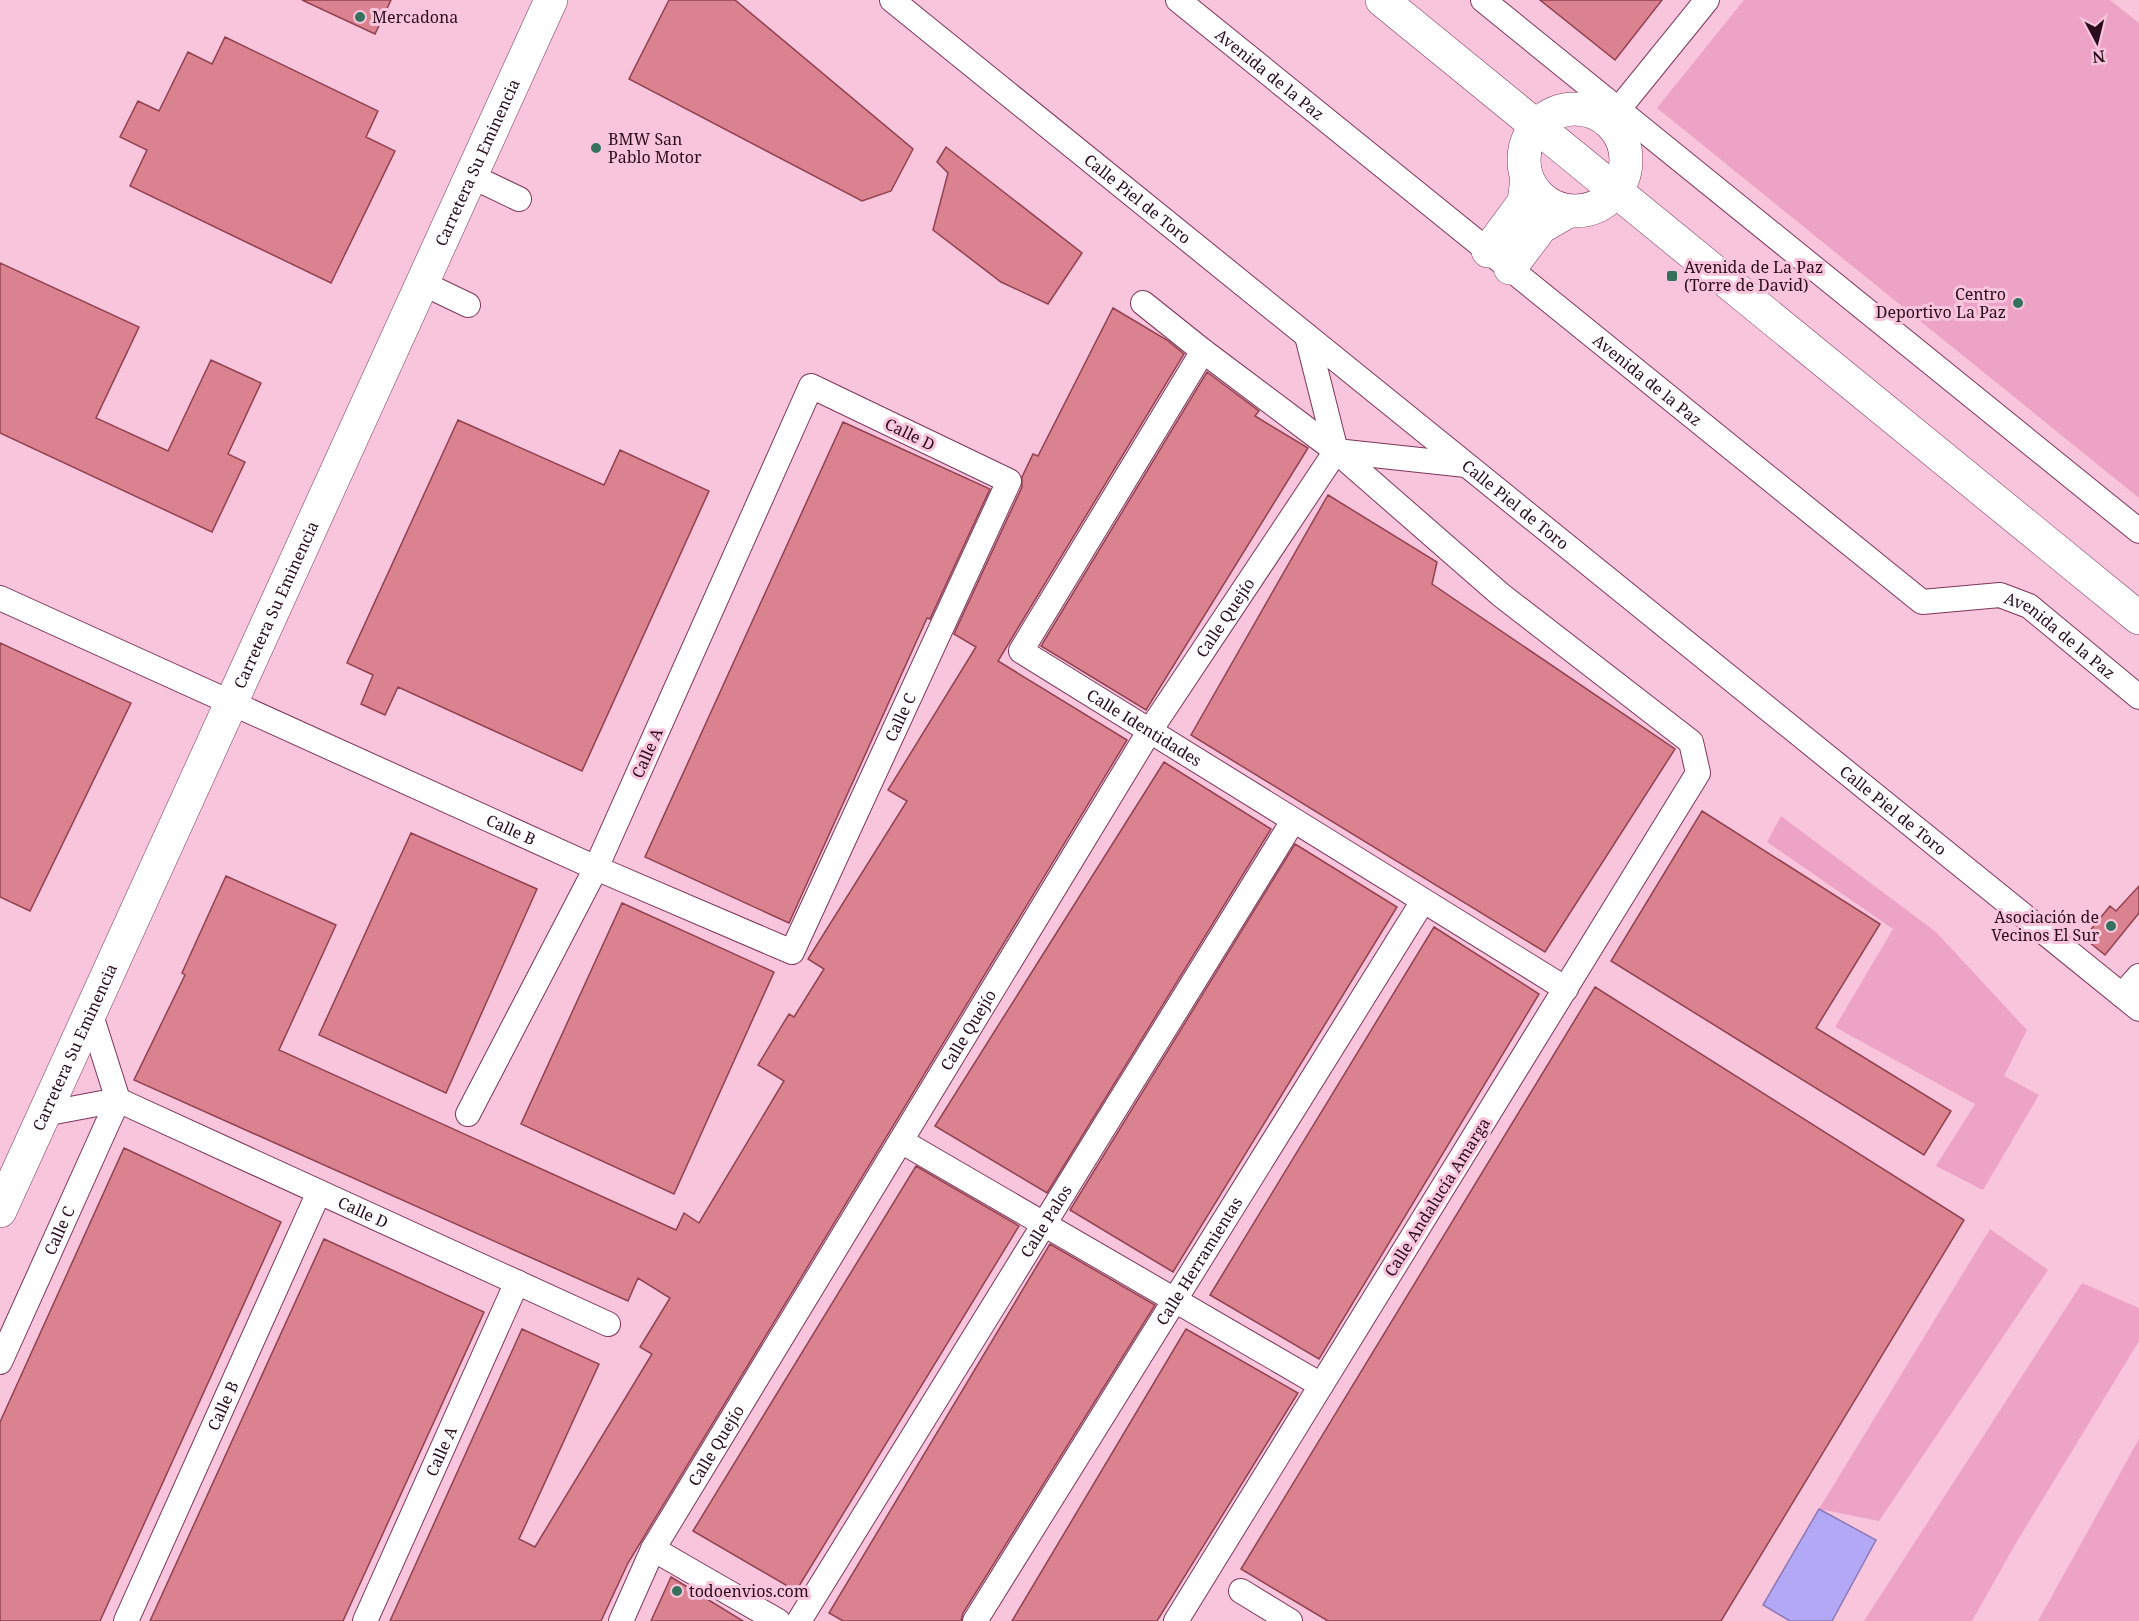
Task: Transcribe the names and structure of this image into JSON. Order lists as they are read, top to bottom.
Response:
{
  "streets": {
    "main road": ["Carretera Su Eminencia"],
    "street": [
      "Avenida de la Paz",
      "Calle Piel de Toro",
      "Calle D",
      "Calle Quejío",
      "Calle C",
      "Calle Identidades",
      "Calle A",
      "Calle B",
      "Calle Andalucía Amarga",
      "Calle Palos",
      "Calle Herramientas"
    ]
  },
  "crossings": [
    ["Carretera Su Eminencia", "Calle B"],
    ["Calle D", "Calle C"],
    ["Calle D", "Calle A"],
    ["Calle D", "Calle B"],
    ["Calle Quejío", "Calle Identidades"],
    ["Calle Quejío", "Calle Andalucía Amarga"],
    ["Calle C", "Calle B"],
    ["Calle Identidades", "Calle Andalucía Amarga"],
    ["Calle Identidades", "Calle Palos"],
    ["Calle Identidades", "Calle Herramientas"],
    ["Calle A", "Calle B"]
  ],
  "places": {
    "other": [
      "Mercadona",
      "BMW San Pablo Motor",
      "Centro Deportivo La Paz",
      "Asociación de Vecinos El Sur",
      "todoenvios.com"
    ],
    "transit": ["Avenida de La Paz (Torre de David)"]
  },
  "north": "bottom"
}
